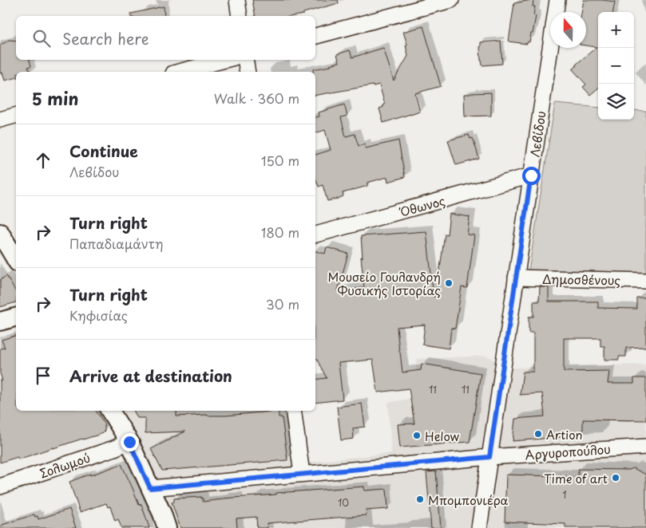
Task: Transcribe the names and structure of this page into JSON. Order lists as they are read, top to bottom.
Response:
{
  "streets": {
    "street": [
      "Λεβίδου",
      "Όθωνος",
      "Δημοσθένους",
      "Αργυροπούλου",
      "Σολωμού"
    ]
  },
  "crossings": [
    ["Λεβίδου", "Όθωνος"],
    ["Λεβίδου", "Δημοσθένους"],
    ["Λεβίδου", "Αργυροπούλου"]
  ],
  "places": [
    "Μουσείο Γουλανδρή Φυσικής Ιστορίας",
    "Artion",
    "Helow",
    "Time of art",
    "Μπομπονιέρα"
  ],
  "house_numbers": [
    "11",
    "11",
    "1",
    "10"
  ],
  "north": "top",
  "page": {
    "map_buttons": ["+", "−"],
    "search": "Search here",
    "heading": ["5 min", "Walk · 360 m"],
    "list": [
      ["Continue", "Λεβίδου", "150 m"],
      ["Turn right", "Παπαδιαμάντη", "180 m"],
      ["Turn right", "Κηφισίας", "30 m"],
      "Arrive at destination"
    ]
  }
}
